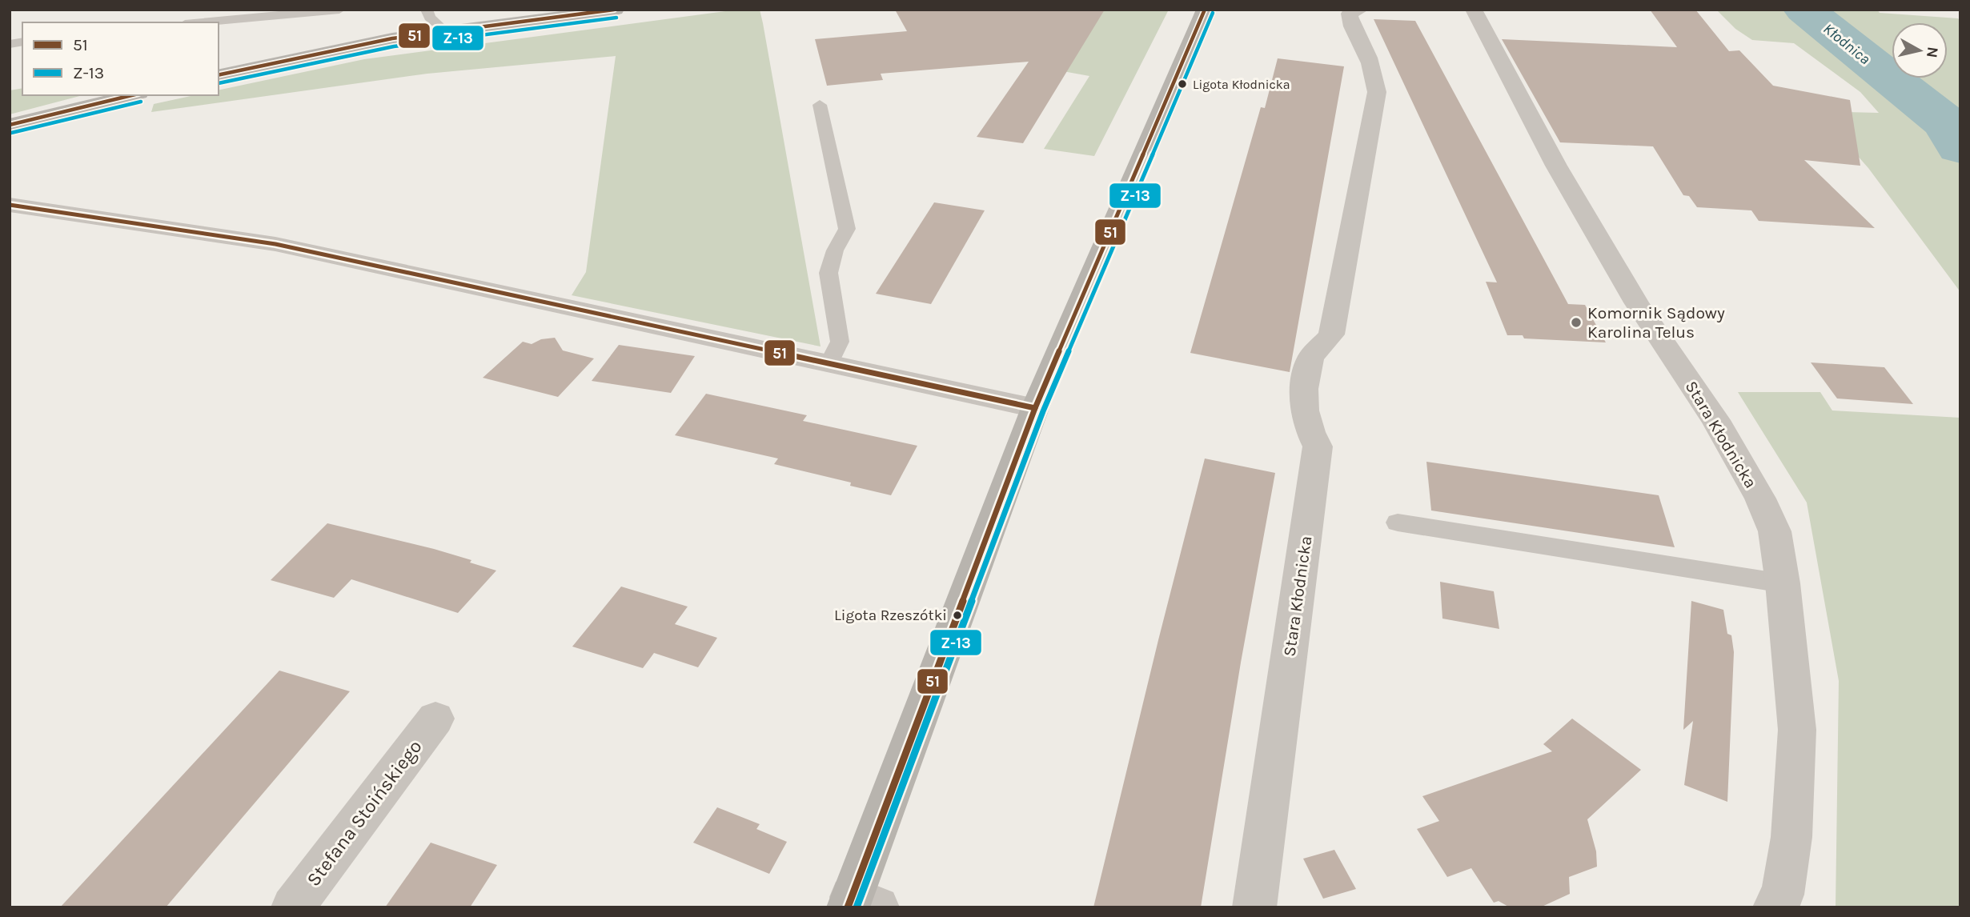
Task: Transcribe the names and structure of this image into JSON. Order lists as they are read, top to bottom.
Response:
{
  "streets": {
    "street": ["Stara Kłodnicka", "Stefana Stoińskiego"]
  },
  "water": ["Kłodnica"],
  "places": ["Ligota Kłodnicka", "Komornik Sądowy Karolina Telus", "Ligota Rzeszótki"],
  "lines": ["transit line 51", "transit line Z-13"],
  "legend": ["51", "Z-13"],
  "north": "right"
}
